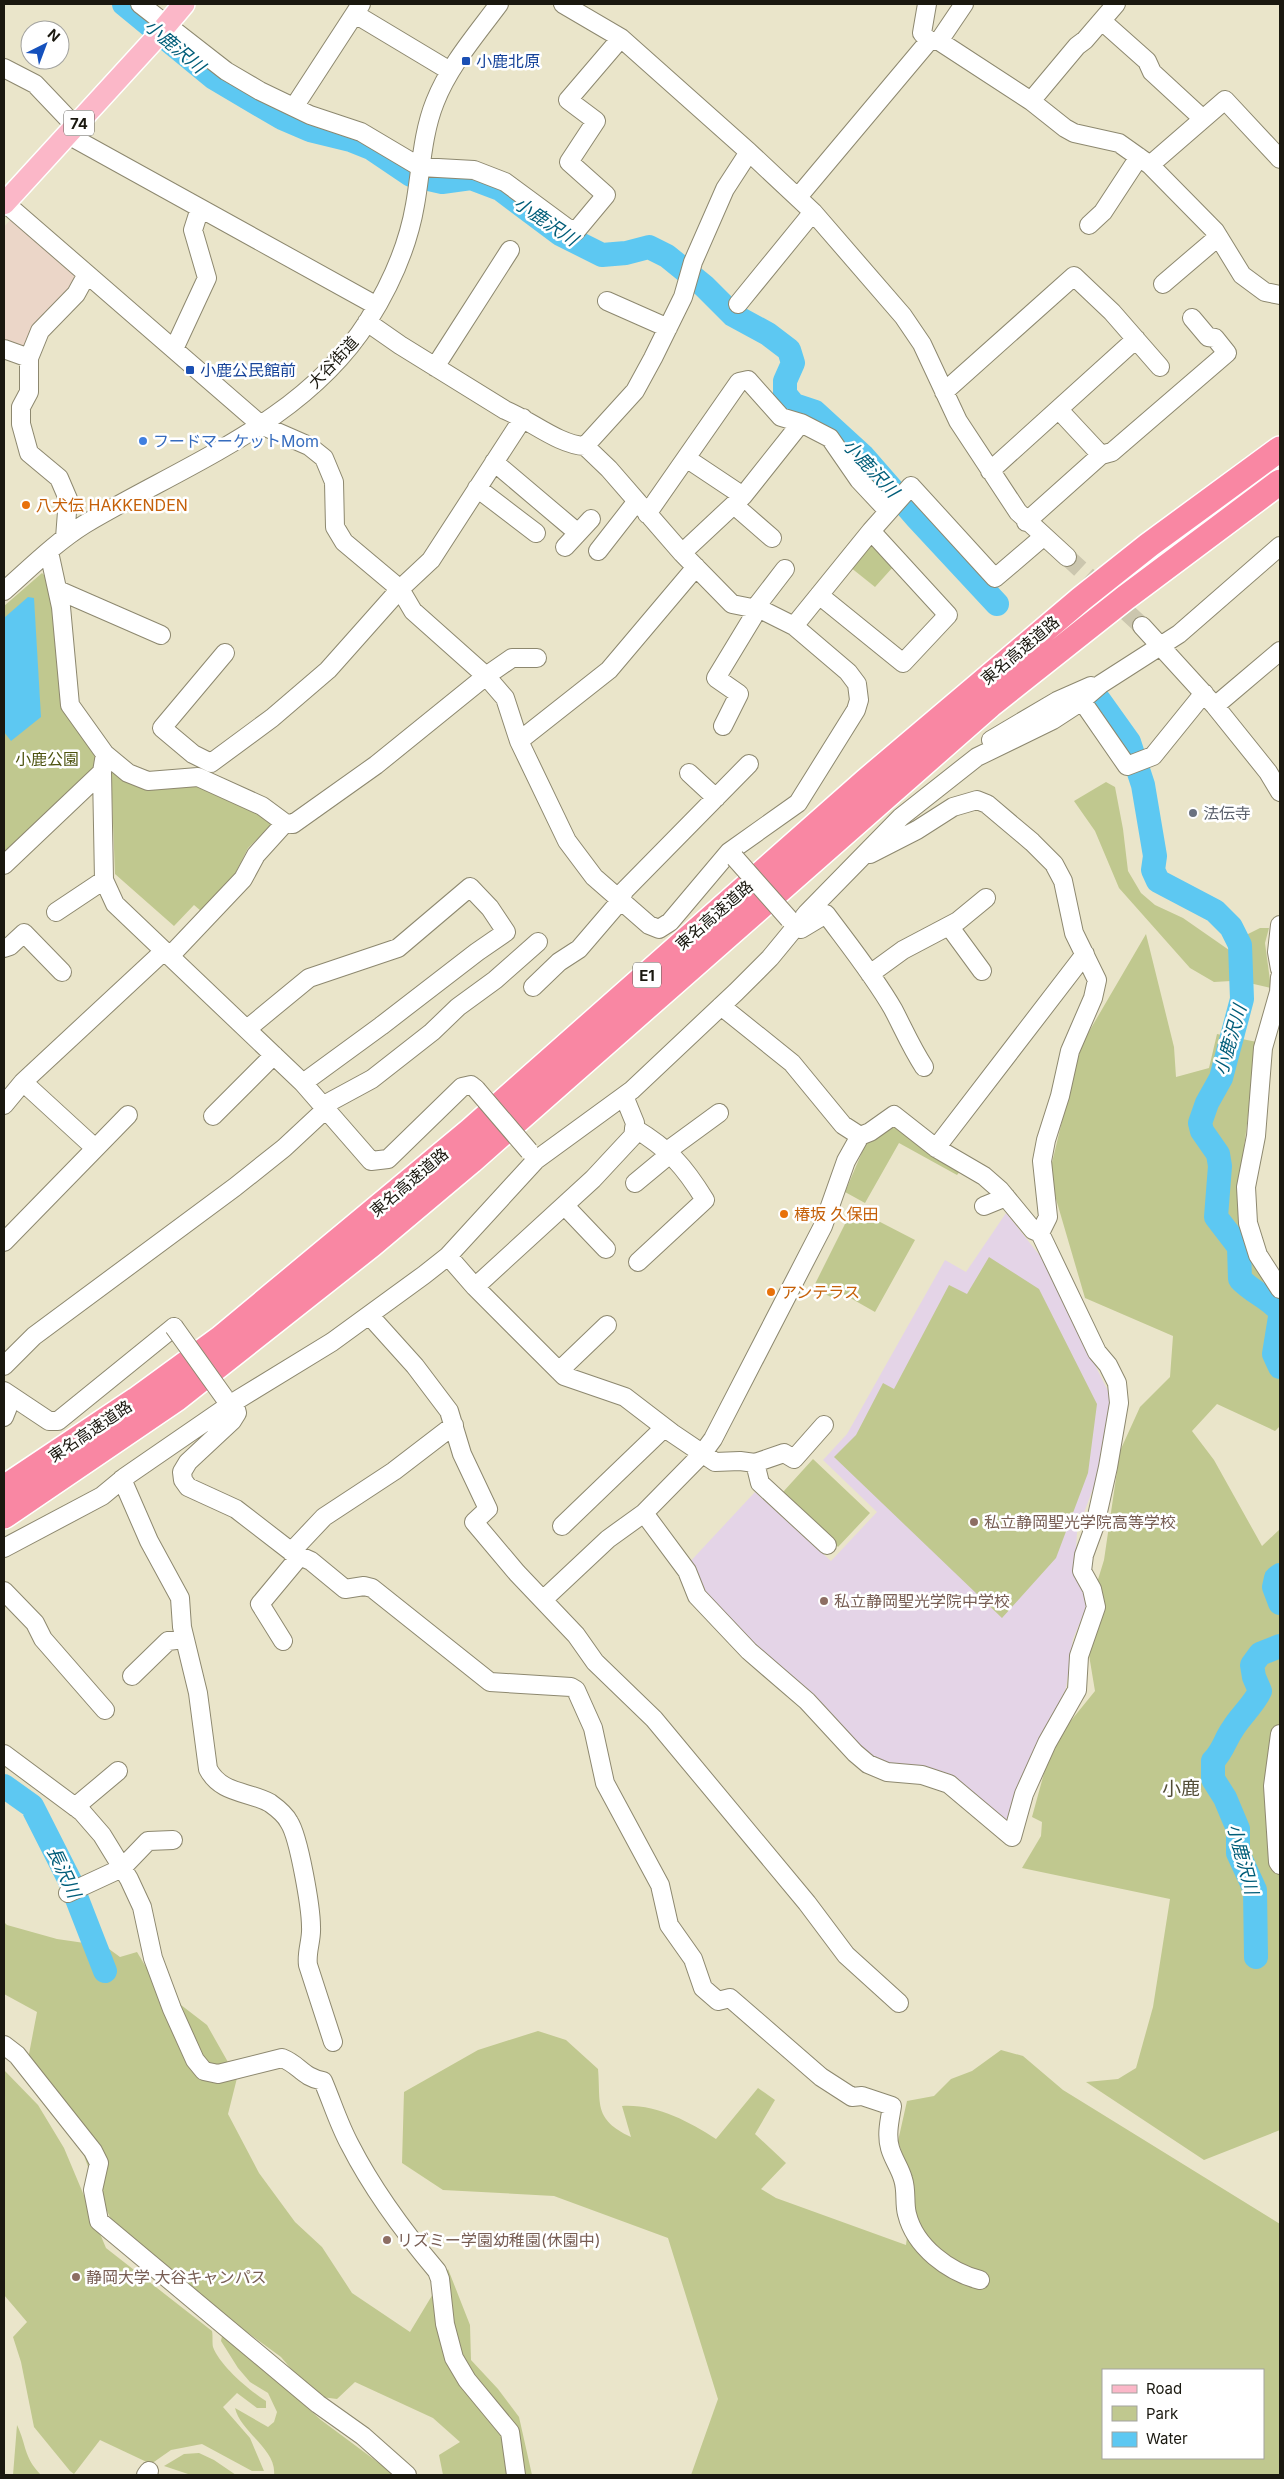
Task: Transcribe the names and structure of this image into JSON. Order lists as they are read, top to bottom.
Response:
{
  "streets": {
    "highway": ["東名高速道路", "E1"],
    "main road": ["74"],
    "street": ["大谷街道"]
  },
  "districts": ["小鹿"],
  "water": ["小鹿沢川", "長沢川"],
  "parks": ["小鹿公園"],
  "places": {
    "transit": ["小鹿北原", "小鹿公民館前"],
    "other": [
      "フードマーケットMom",
      "八犬伝 HAKKENDEN",
      "法伝寺",
      "椿坂 久保田",
      "アンテラス",
      "私立静岡聖光学院高等学校",
      "私立静岡聖光学院中学校",
      "リズミー学園幼稚園(休園中)",
      "静岡大学 大谷キャンパス"
    ]
  },
  "legend": ["Road", "Park", "Water"],
  "north": "top right"
}
